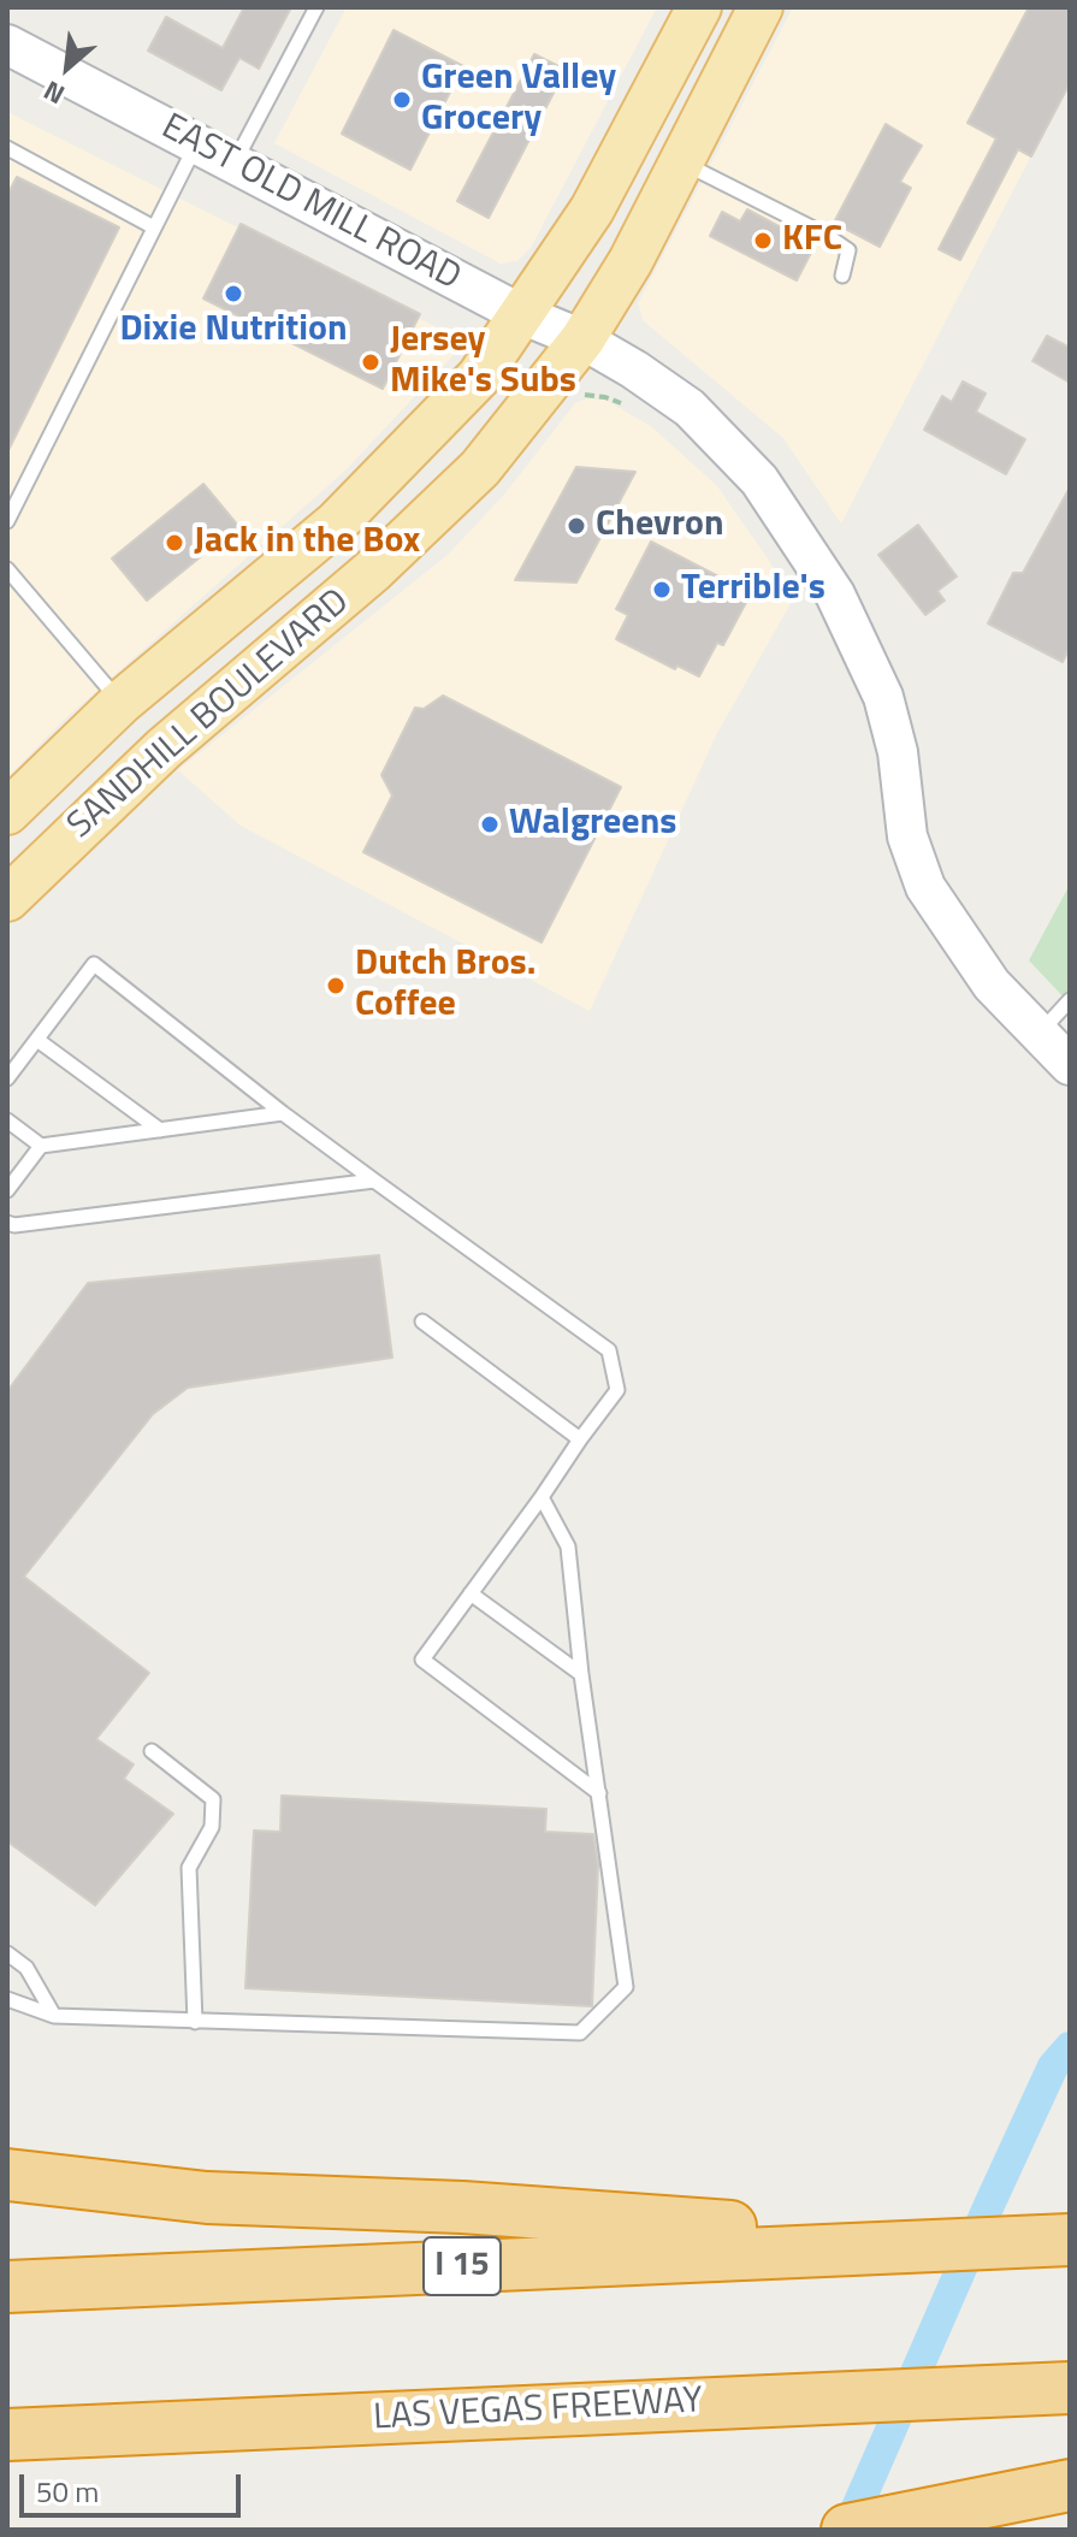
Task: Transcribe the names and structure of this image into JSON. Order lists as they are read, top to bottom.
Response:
{
  "streets": {
    "highway": ["I 15", "LAS VEGAS FREEWAY"],
    "main road": ["SANDHILL BOULEVARD"],
    "street": ["EAST OLD MILL ROAD"]
  },
  "crossings": [
    ["EAST OLD MILL ROAD", "SANDHILL BOULEVARD"]
  ],
  "places": [
    "Green Valley Grocery",
    "KFC",
    "Dixie Nutrition",
    "Jersey Mike's Subs",
    "Chevron",
    "Jack in the Box",
    "Terrible's",
    "Walgreens",
    "Dutch Bros. Coffee"
  ],
  "scale_bar": "50 m",
  "north": "bottom left"
}
